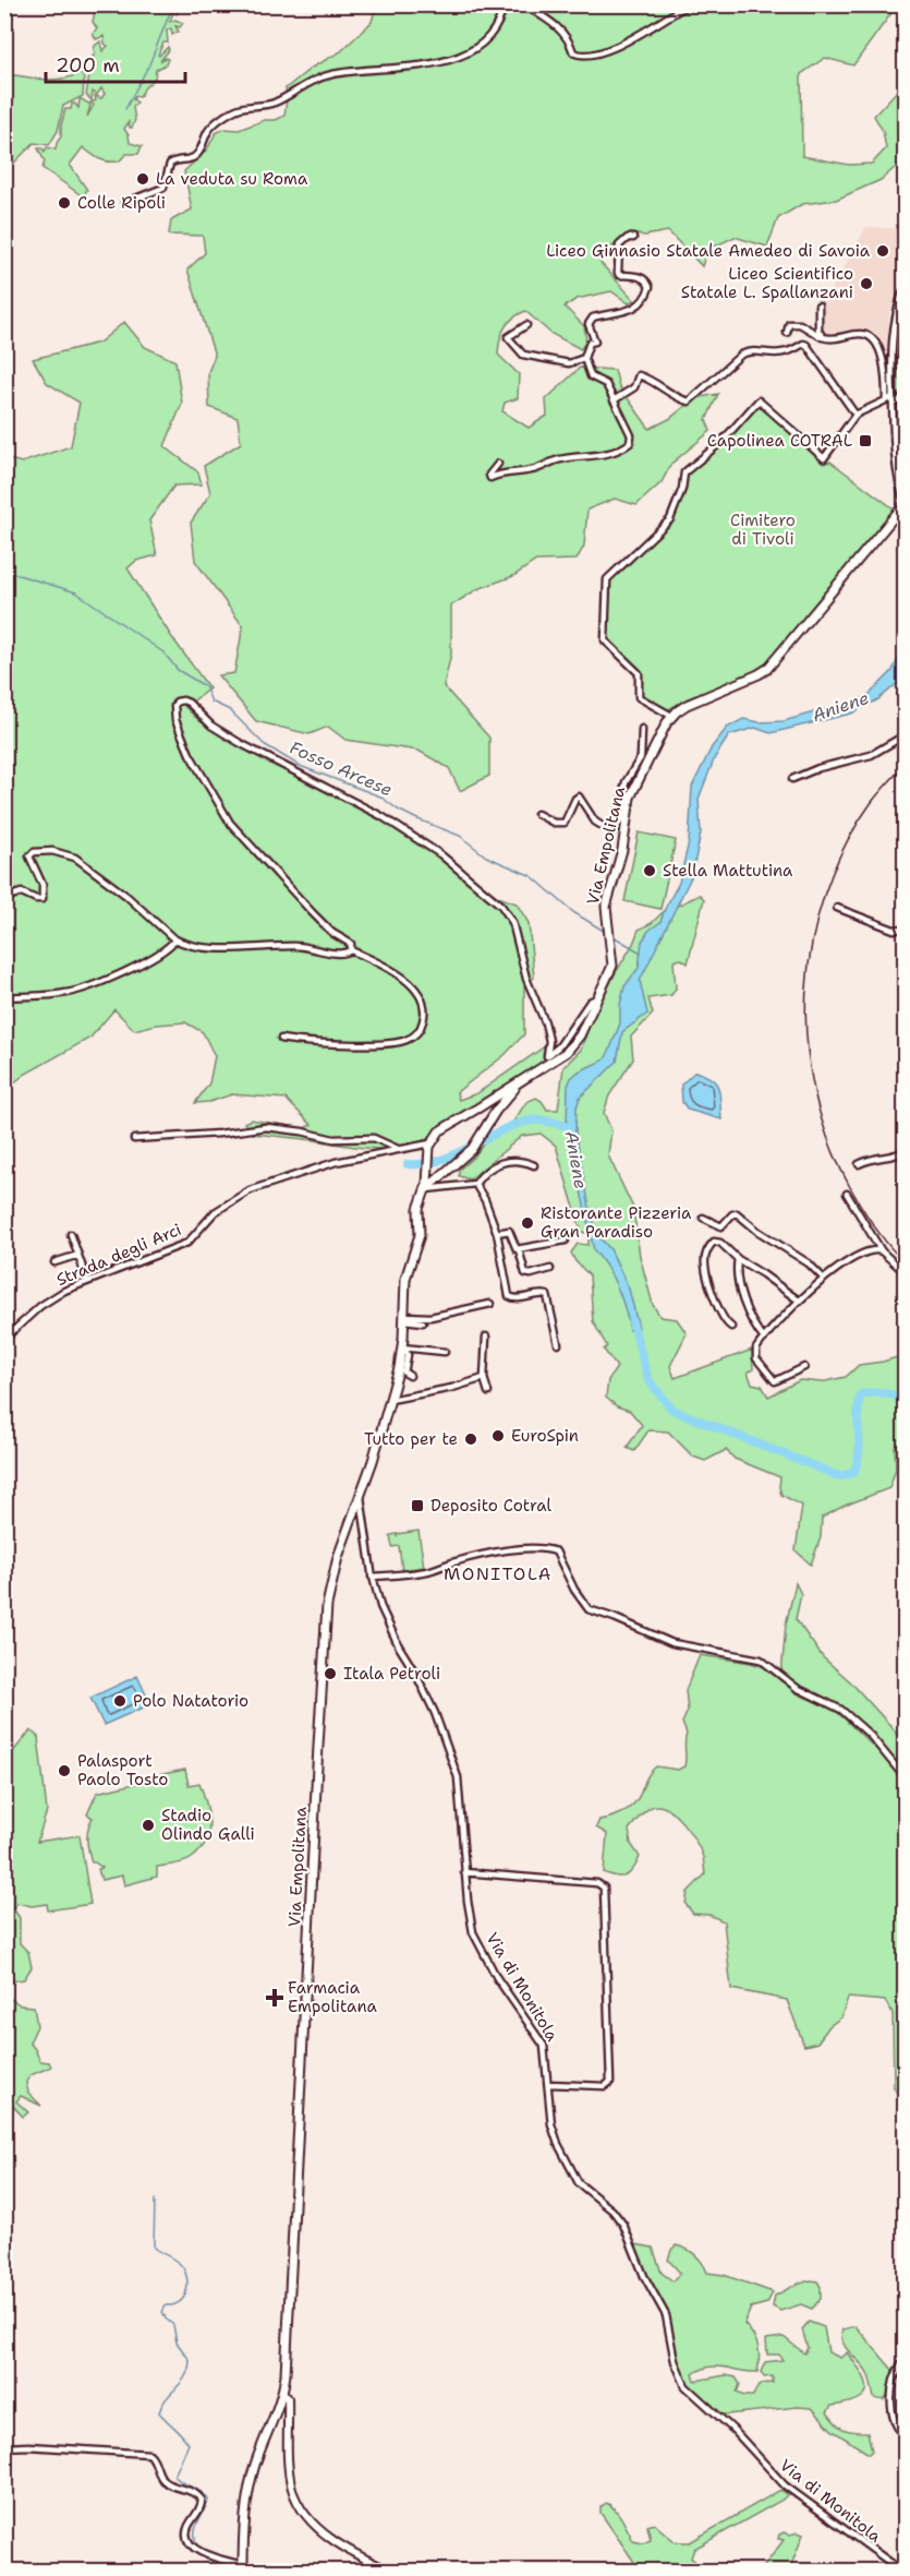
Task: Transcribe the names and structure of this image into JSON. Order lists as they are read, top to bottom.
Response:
{
  "streets": {
    "main road": ["Via Empolitana"],
    "street": ["Strada degli Arci", "Via di Monitola"]
  },
  "crossings": [
    ["Via Empolitana", "Strada degli Arci"],
    ["Via Empolitana", "Via di Monitola"]
  ],
  "districts": ["MONITOLA"],
  "water": ["Aniene", "Fosso Arcese"],
  "parks": ["Cimitero di Tivoli"],
  "places": {
    "other": [
      "La veduta su Roma",
      "Colle Ripoli",
      "Liceo Ginnasio Statale Amedeo di Savoia",
      "Liceo Scientifico Statale L. Spallanzani",
      "Stella Mattutina",
      "Ristorante Pizzeria Gran Paradiso",
      "EuroSpin",
      "Tutto per te",
      "Itala Petroli",
      "Polo Natatorio",
      "Palasport Paolo Tosto",
      "Stadio Olindo Galli"
    ],
    "transit": ["Capolinea COTRAL", "Deposito Cotral"],
    "health": ["Farmacia Empolitana"]
  },
  "scale_bar": "200 m"
}
